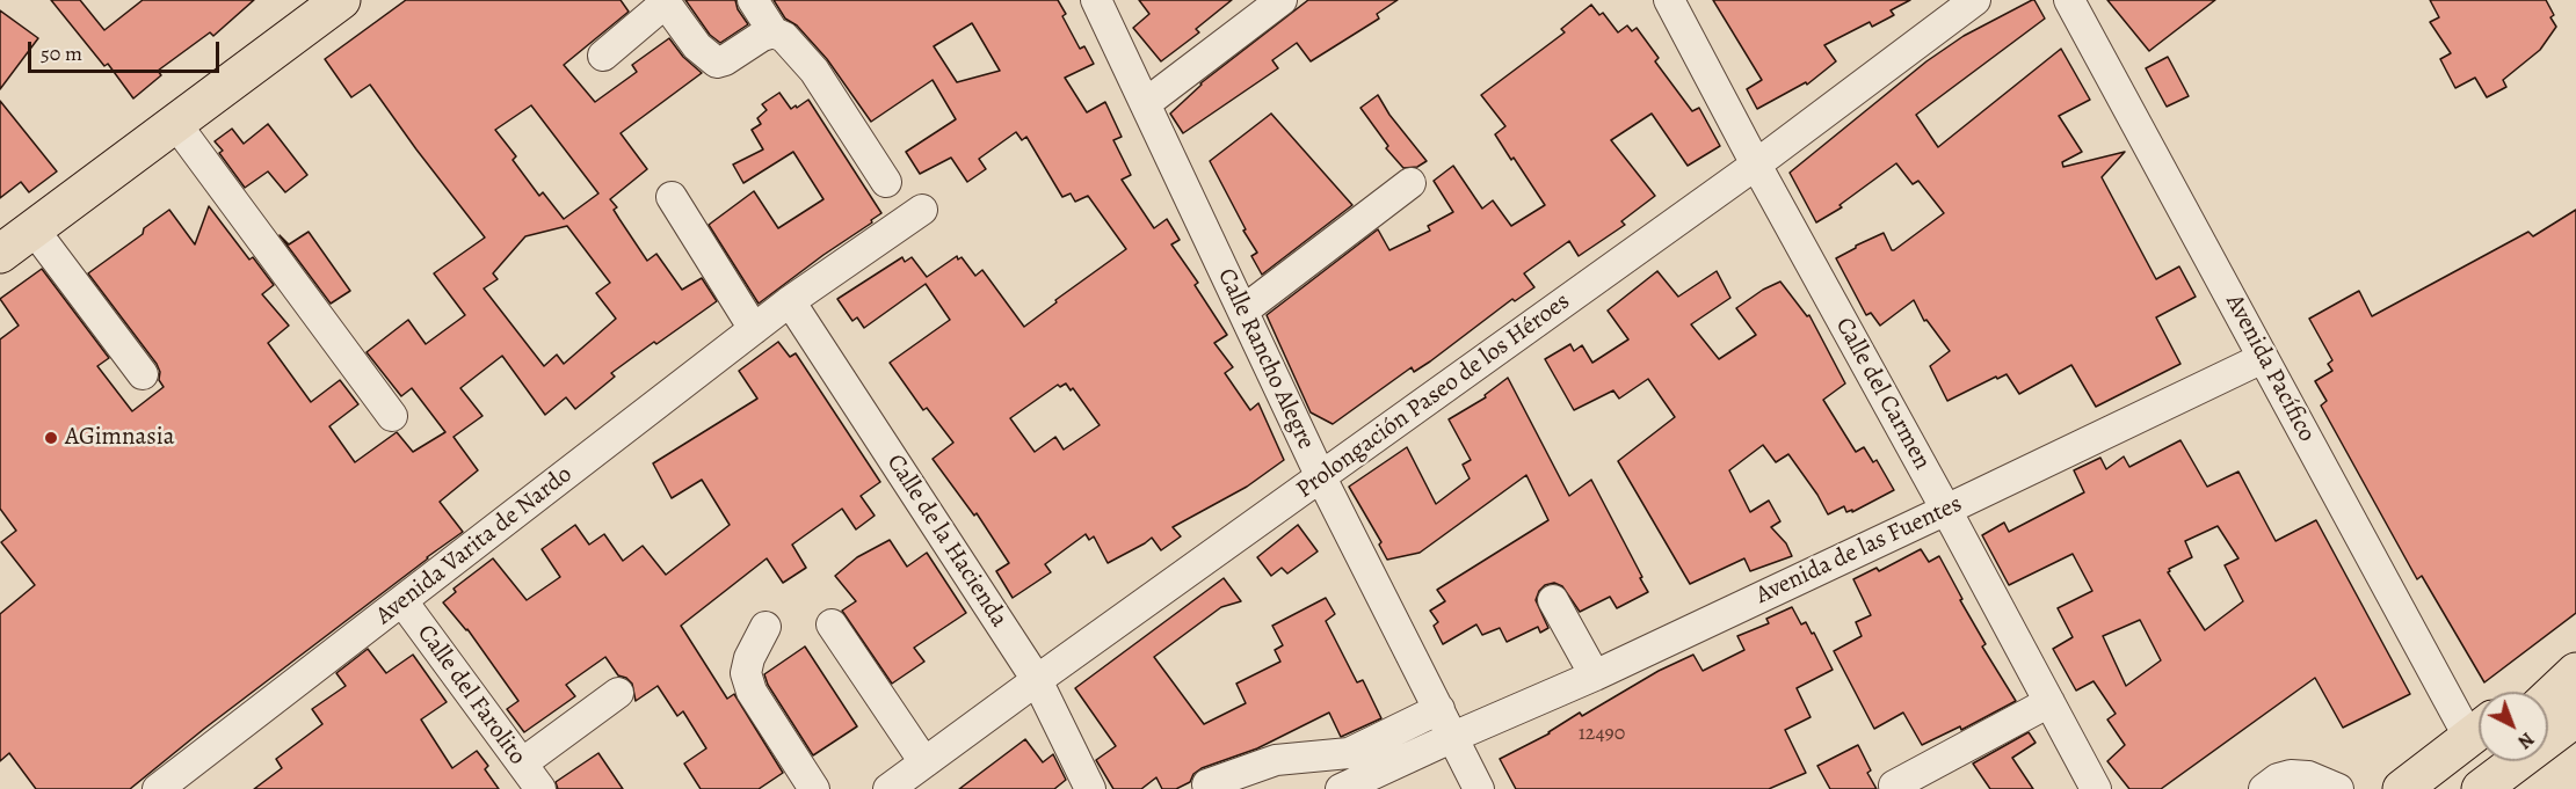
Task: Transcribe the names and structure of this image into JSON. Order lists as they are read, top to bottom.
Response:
{
  "streets": {
    "street": [
      "Calle Rancho Alegre",
      "Avenida Pacífico",
      "Calle del Carmen",
      "Prolongación Paseo de los Héroes",
      "Calle de la Hacienda",
      "Avenida Varita de Nardo",
      "Avenida de las Fuentes",
      "Calle del Farolito"
    ]
  },
  "crossings": [
    ["Calle Rancho Alegre", "Prolongación Paseo de los Héroes"],
    ["Calle Rancho Alegre", "Avenida de las Fuentes"],
    ["Avenida Pacífico", "Avenida de las Fuentes"],
    ["Calle del Carmen", "Prolongación Paseo de los Héroes"],
    ["Calle del Carmen", "Avenida de las Fuentes"],
    ["Prolongación Paseo de los Héroes", "Calle de la Hacienda"],
    ["Calle de la Hacienda", "Avenida Varita de Nardo"],
    ["Avenida Varita de Nardo", "Calle del Farolito"]
  ],
  "places": ["AGimnasia"],
  "house_numbers": ["12490"],
  "scale_bar": "50 m",
  "north": "bottom right"
}
